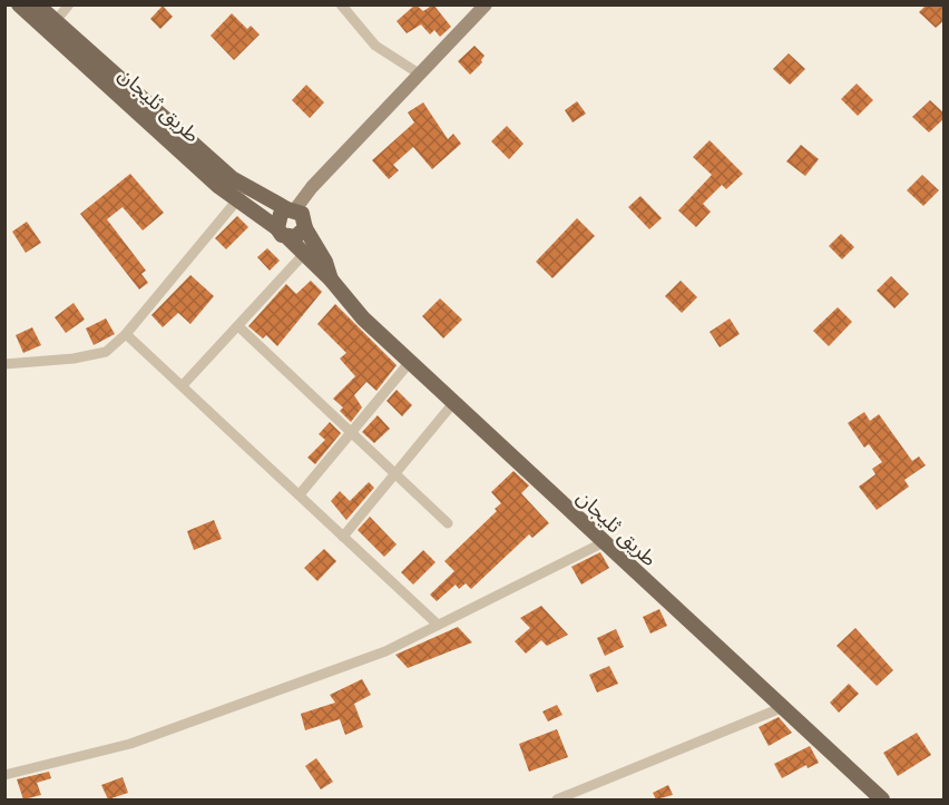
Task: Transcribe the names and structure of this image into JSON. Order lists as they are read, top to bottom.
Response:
{
  "streets": {
    "main road": ["طريق ثليجان"]
  }
}
